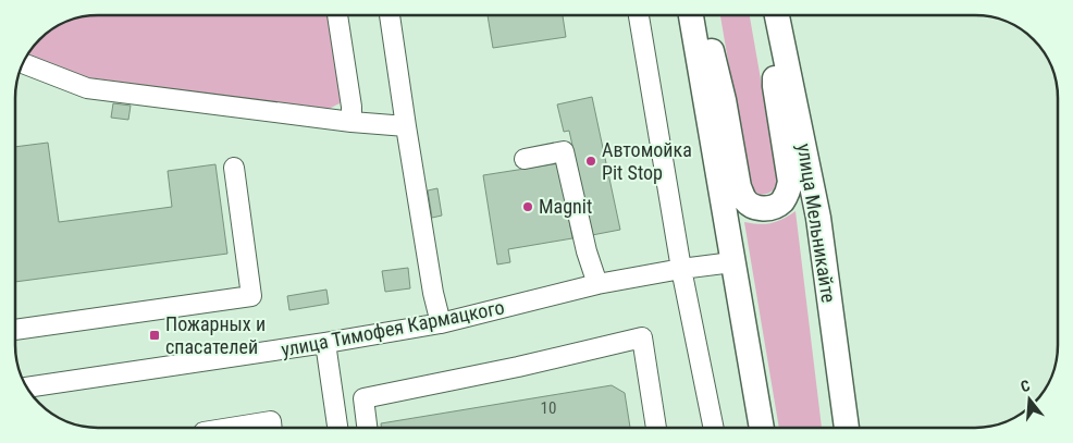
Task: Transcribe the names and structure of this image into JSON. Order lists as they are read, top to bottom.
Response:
{
  "streets": {
    "main road": ["улица Мельникайте"],
    "street": ["улица Тимофея Кармацкого"]
  },
  "places": {
    "other": ["Автомойка Pit Stop", "Magnit"],
    "transit": ["Пожарных и спасателей"]
  },
  "house_numbers": ["10"],
  "north": "top"
}
